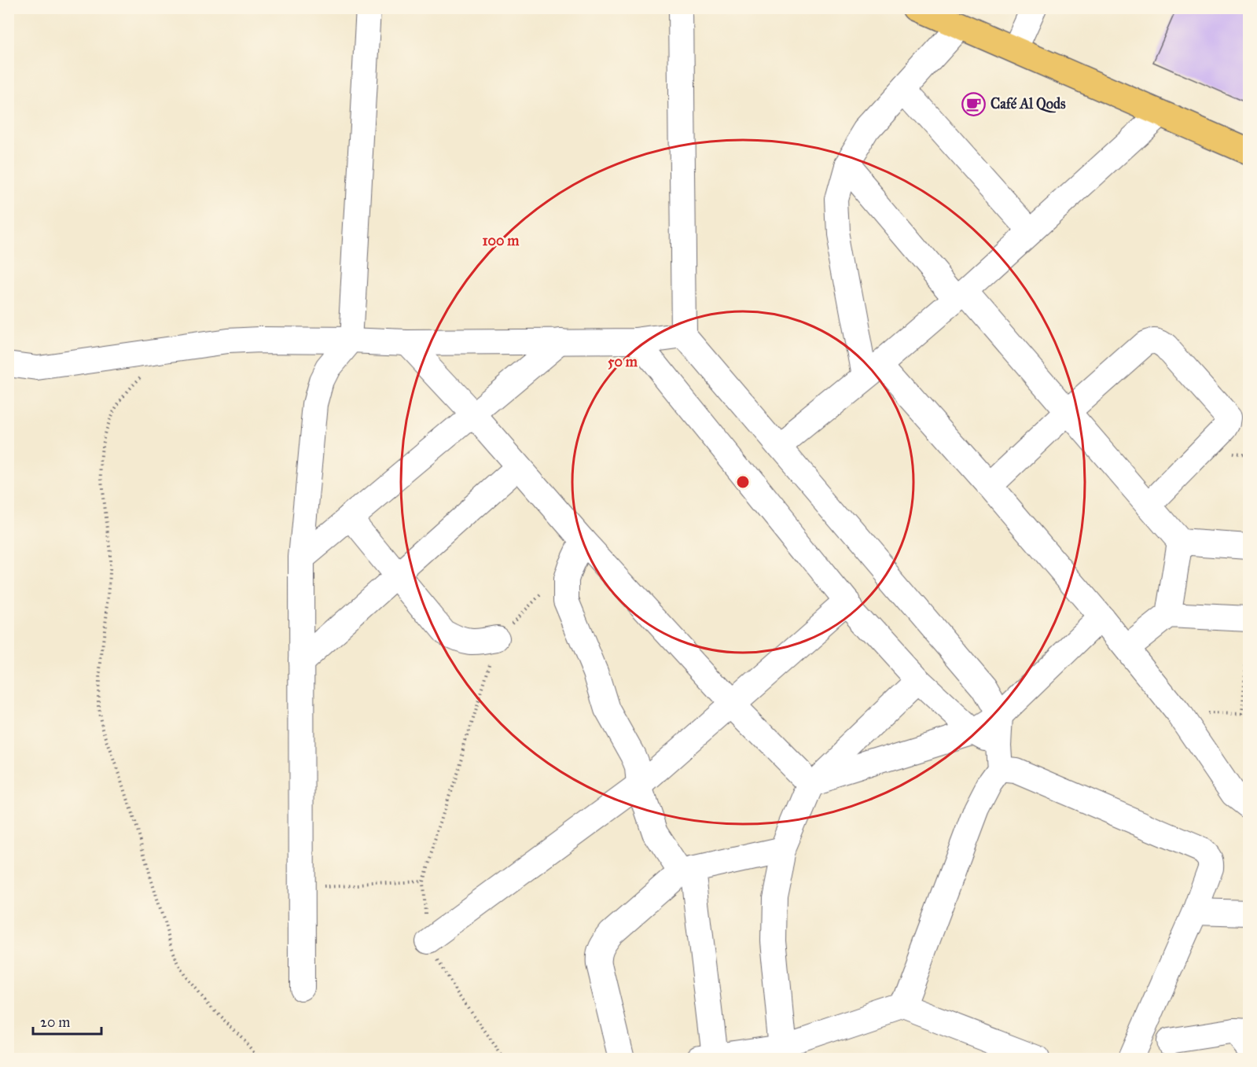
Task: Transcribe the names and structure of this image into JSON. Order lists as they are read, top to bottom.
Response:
{
  "places": {
    "cafe": ["Café Al Qods"]
  },
  "scale_bar": "20 m",
  "rings": ["100 m", "50 m"]
}
